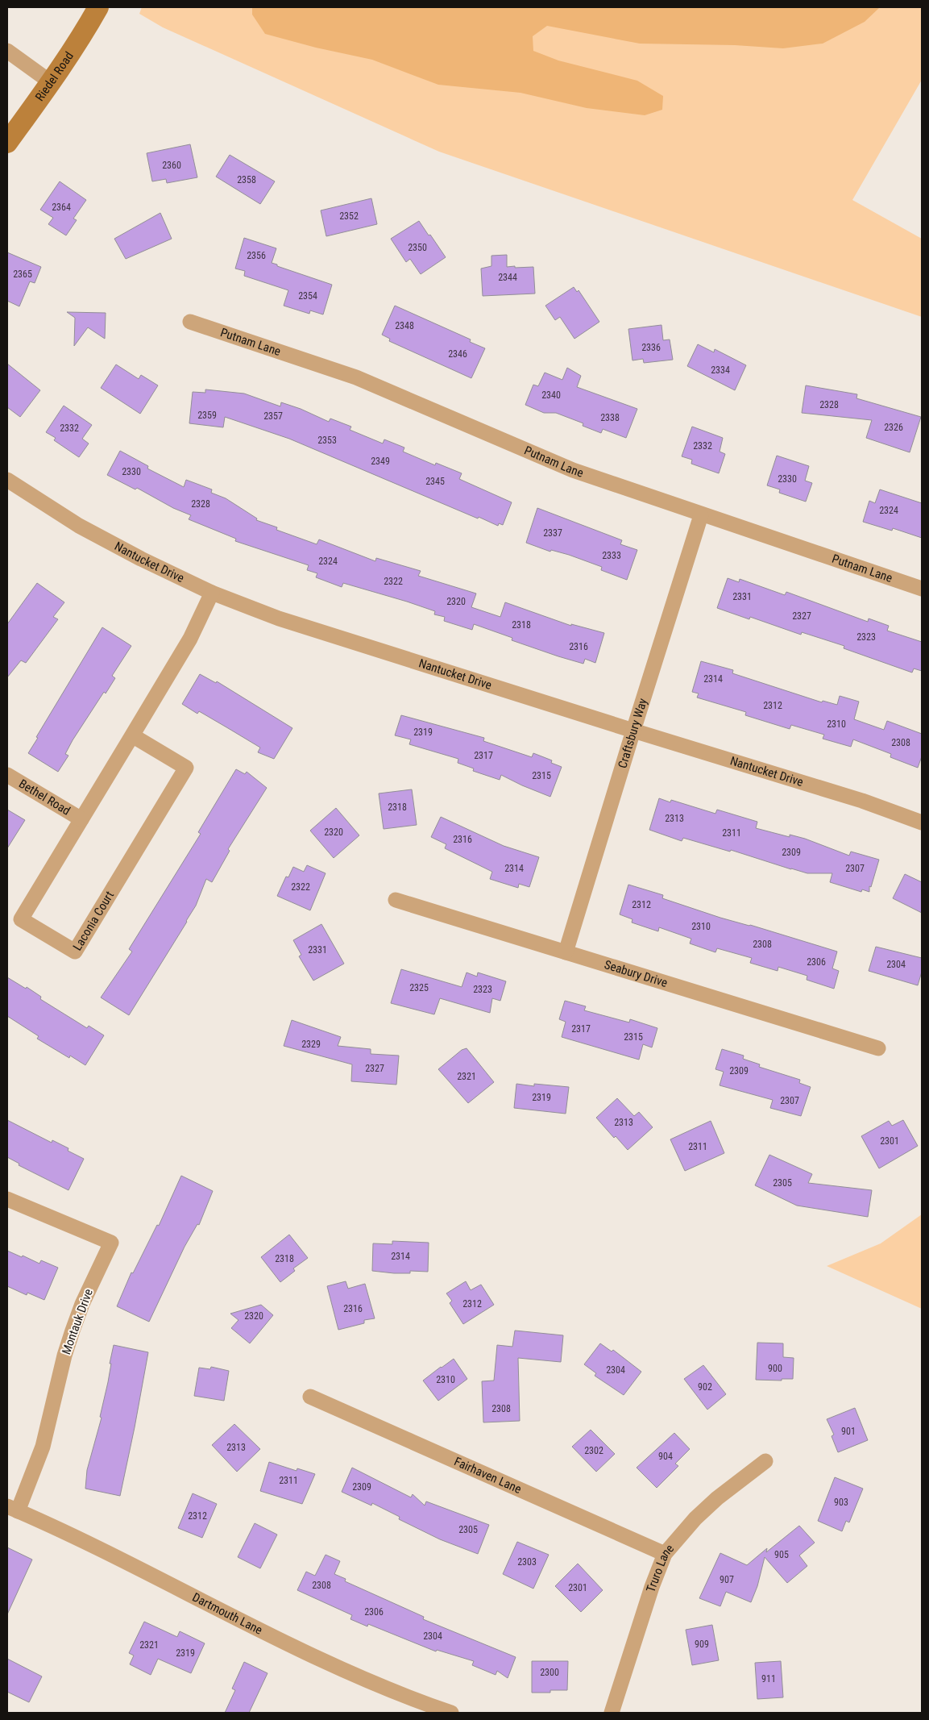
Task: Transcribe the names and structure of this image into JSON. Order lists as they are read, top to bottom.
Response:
{
  "streets": {
    "street": [
      "Riedel Road",
      "Putnam Lane",
      "Nantucket Drive",
      "Craftsbury Way",
      "Bethel Road",
      "Laconia Court",
      "Seabury Drive",
      "Montauk Drive",
      "Fairhaven Lane",
      "Truro Lane",
      "Dartmouth Lane"
    ]
  },
  "crossings": [
    ["Putnam Lane", "Craftsbury Way"],
    ["Nantucket Drive", "Craftsbury Way"],
    ["Nantucket Drive", "Laconia Court"],
    ["Craftsbury Way", "Seabury Drive"],
    ["Bethel Road", "Laconia Court"],
    ["Montauk Drive", "Dartmouth Lane"],
    ["Fairhaven Lane", "Truro Lane"]
  ],
  "house_numbers": [
    "2360",
    "2358",
    "2364",
    "2352",
    "2350",
    "2356",
    "2365",
    "2344",
    "2354",
    "2348",
    "2336",
    "2346",
    "2334",
    "2340",
    "2328",
    "2359",
    "2357",
    "2338",
    "2326",
    "2332",
    "2353",
    "2332",
    "2349",
    "2330",
    "2330",
    "2345",
    "2328",
    "2324",
    "2337",
    "2333",
    "2324",
    "2322",
    "2331",
    "2320",
    "2327",
    "2318",
    "2323",
    "2316",
    "2314",
    "2312",
    "2310",
    "2319",
    "2308",
    "2317",
    "2315",
    "2318",
    "2313",
    "2320",
    "2311",
    "2316",
    "2309",
    "2314",
    "2307",
    "2322",
    "2312",
    "2310",
    "2308",
    "2331",
    "2306",
    "2304",
    "2325",
    "2323",
    "2317",
    "2315",
    "2329",
    "2327",
    "2309",
    "2321",
    "2319",
    "2307",
    "2313",
    "2301",
    "2311",
    "2305",
    "2314",
    "2318",
    "2312",
    "2316",
    "2320",
    "900",
    "2304",
    "2310",
    "902",
    "2308",
    "901",
    "2313",
    "2302",
    "904",
    "2311",
    "2309",
    "903",
    "2312",
    "2305",
    "905",
    "2303",
    "907",
    "2308",
    "2301",
    "2306",
    "2304",
    "909",
    "2321",
    "2319",
    "2300",
    "911"
  ]
}
